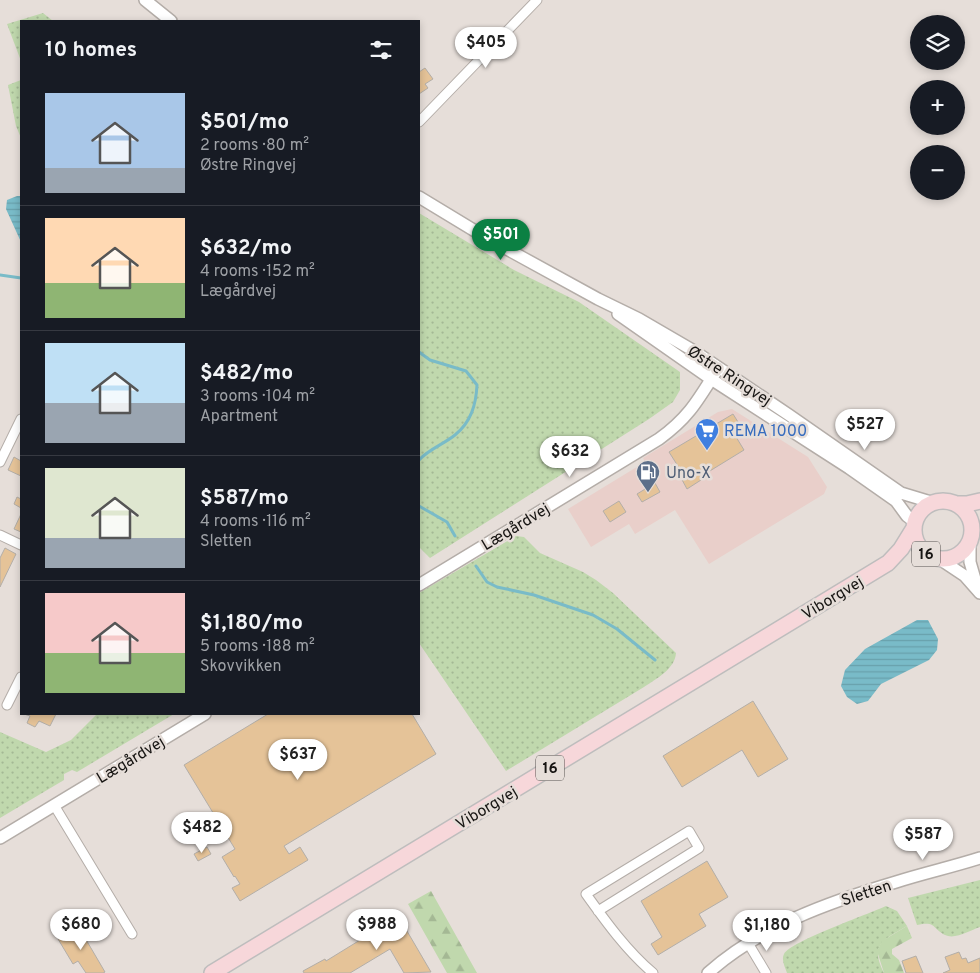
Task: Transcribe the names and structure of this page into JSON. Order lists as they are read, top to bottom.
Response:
{
  "streets": {
    "main road": ["16", "Viborgvej"],
    "street": ["Østre Ringvej", "Lægårdvej", "Sletten"]
  },
  "crossings": [
    ["Østre Ringvej", "Lægårdvej"],
    ["Østre Ringvej", "16"],
    ["Østre Ringvej", "Viborgvej"],
    ["16", "Viborgvej"]
  ],
  "places": {
    "supermarket": ["REMA 1000"],
    "fuel station": ["Uno-X"]
  },
  "page": {
    "map_buttons": ["+", "−"],
    "heading": "10 homes",
    "price": [
      "$405",
      "$501",
      "$527",
      "$632",
      "$637",
      "$482",
      "$587",
      "$680",
      "$988",
      "$1,180"
    ],
    "list": [
      {
        "name": "$501/mo",
        "note": "2 rooms · 80 m² · Østre Ringvej"
      },
      {
        "name": "$632/mo",
        "note": "4 rooms · 152 m² · Lægårdvej"
      },
      {
        "name": "$482/mo",
        "note": "3 rooms · 104 m² · Apartment"
      },
      {
        "name": "$587/mo",
        "note": "4 rooms · 116 m² · Sletten"
      },
      {
        "name": "$1,180/mo",
        "note": "5 rooms · 188 m² · Skovvikken"
      }
    ]
  }
}
